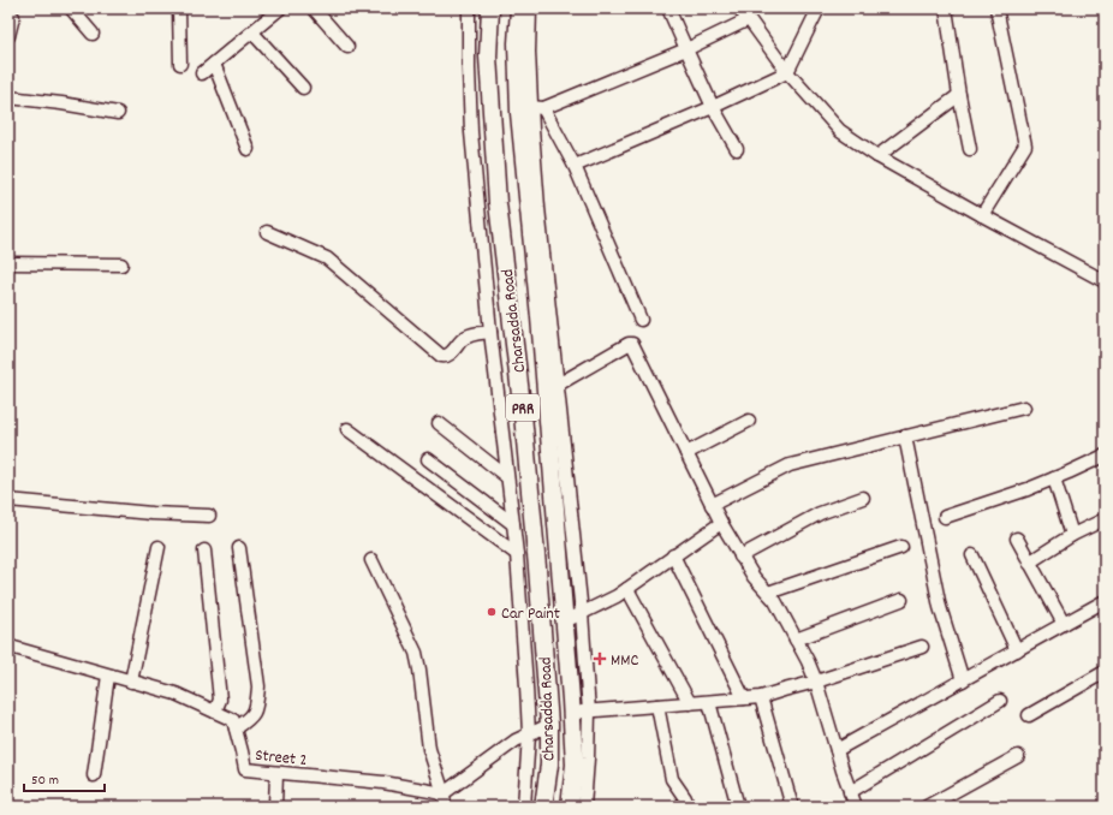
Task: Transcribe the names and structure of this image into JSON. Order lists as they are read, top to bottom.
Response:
{
  "streets": {
    "highway": ["Charsadda Road", "PRR"],
    "street": ["Street 2"]
  },
  "places": {
    "other": ["Car Paint"],
    "health": ["MMC"]
  },
  "scale_bar": "50 m"
}
